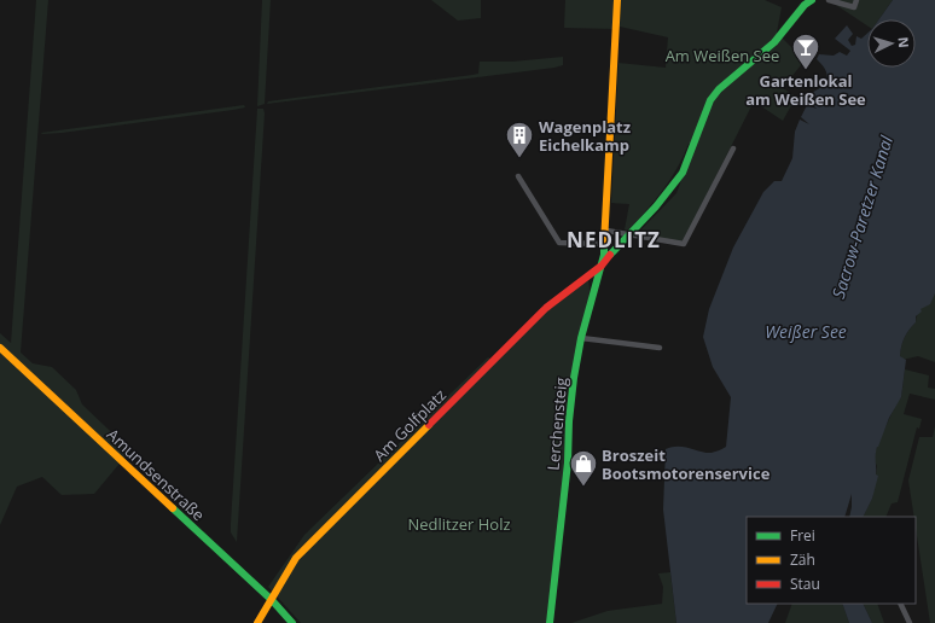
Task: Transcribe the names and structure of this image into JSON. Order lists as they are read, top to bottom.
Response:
{
  "streets": {
    "street": ["Lerchensteig", "Am Golfplatz", "Amundsenstraße"]
  },
  "crossings": [
    ["Lerchensteig", "Am Golfplatz"],
    ["Am Golfplatz", "Amundsenstraße"]
  ],
  "districts": ["NEDLITZ"],
  "water": ["Sacrow-Paretzer Kanal", "Weißer See"],
  "parks": ["Am Weißen See", "Nedlitzer Holz"],
  "places": {
    "bar": ["Gartenlokal am Weißen See"],
    "building": ["Wagenplatz Eichelkamp"],
    "shop": ["Broszeit Bootsmotorenservice"]
  },
  "legend": ["Frei", "Zäh", "Stau"],
  "north": "right"
}
